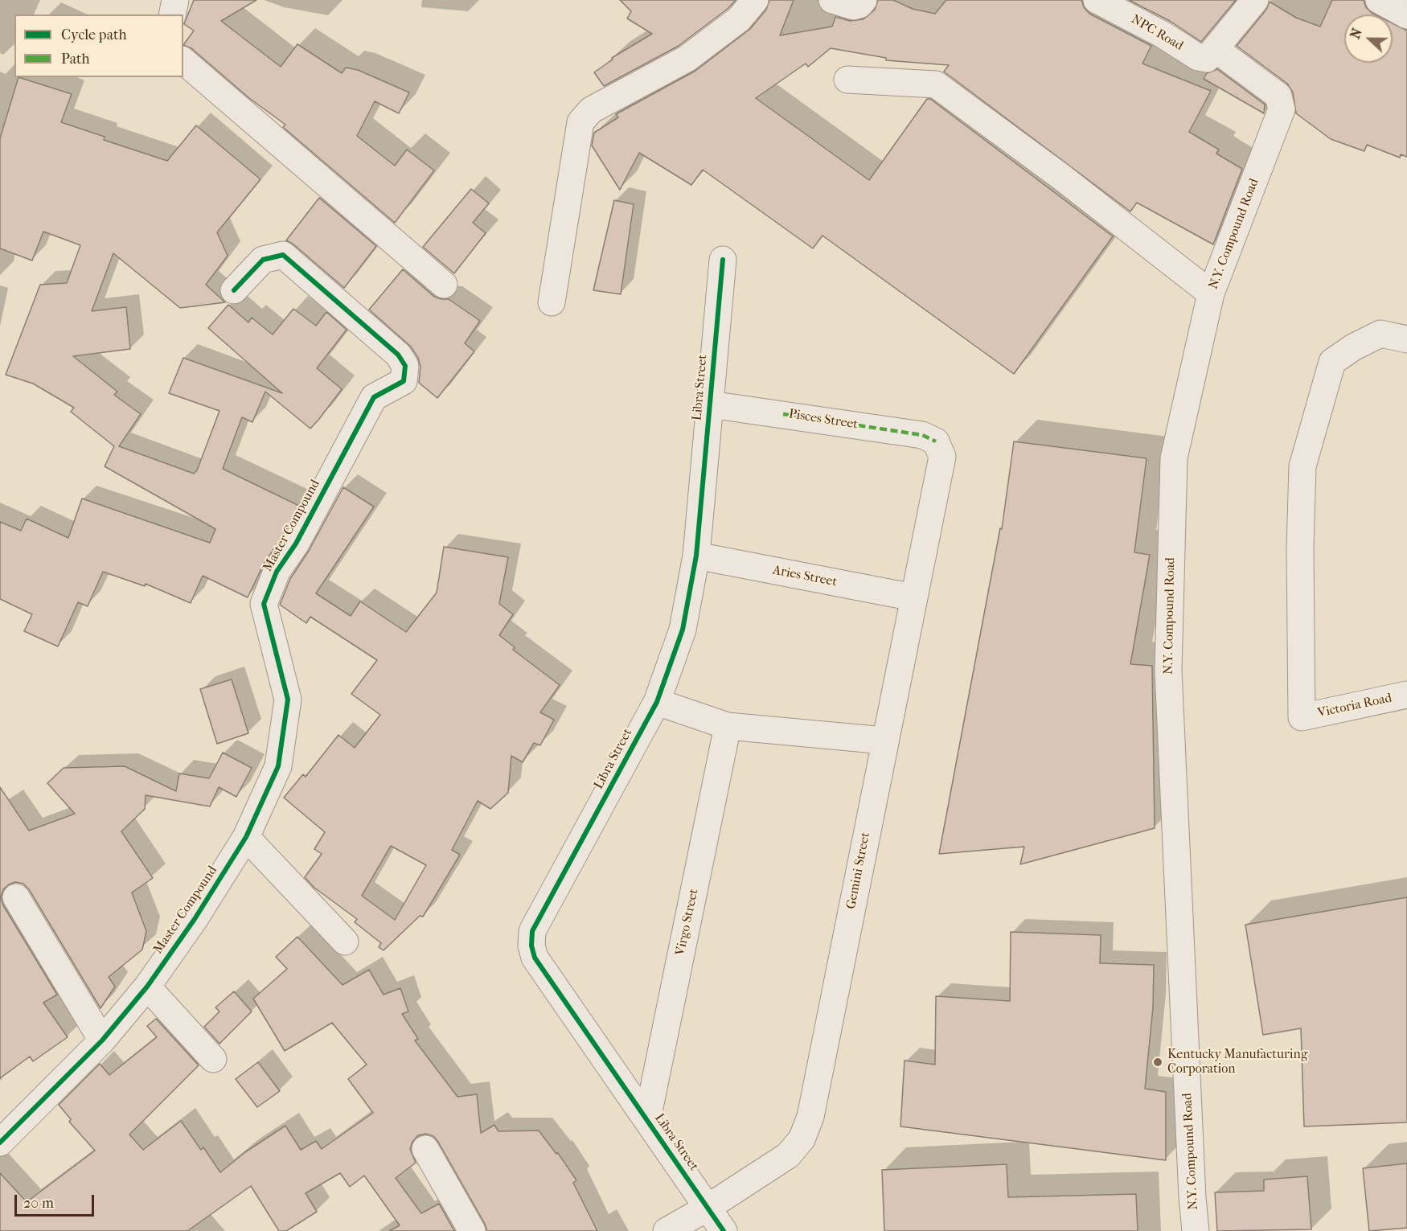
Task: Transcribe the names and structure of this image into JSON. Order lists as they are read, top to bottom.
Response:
{
  "streets": {
    "street": [
      "NPC Road",
      "N.Y. Compound Road",
      "Libra Street",
      "Pisces Street",
      "Master Compound",
      "Aries Street",
      "Victoria Road",
      "Gemini Street",
      "Virgo Street"
    ]
  },
  "crossings": [
    ["NPC Road", "N.Y. Compound Road"],
    ["Libra Street", "Pisces Street"],
    ["Libra Street", "Aries Street"],
    ["Libra Street", "Gemini Street"],
    ["Libra Street", "Virgo Street"],
    ["Pisces Street", "Gemini Street"],
    ["Aries Street", "Gemini Street"]
  ],
  "places": ["Kentucky Manufacturing Corporation"],
  "legend": ["Cycle path", "Path"],
  "scale_bar": "20 m",
  "north": "left"
}
